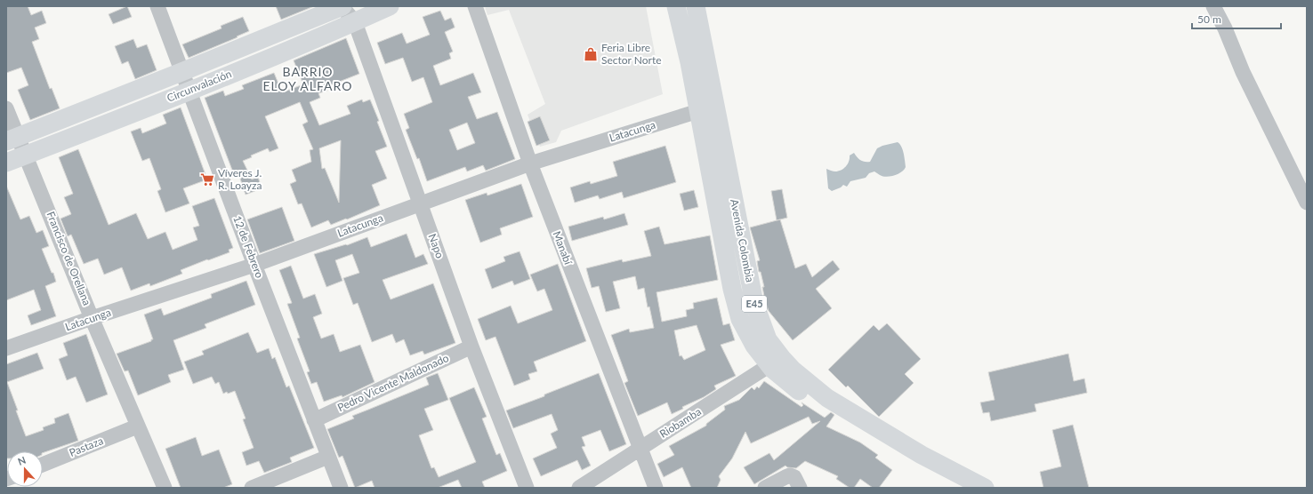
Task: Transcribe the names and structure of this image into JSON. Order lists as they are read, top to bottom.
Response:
{
  "streets": {
    "main road": ["Circunvalación", "Avenida Colombia", "E45"],
    "street": [
      "Latacunga",
      "Napo",
      "12 de Febrero",
      "Manabí",
      "Francisco de Orellana",
      "Pedro Vicente Maldonado",
      "Riobamba",
      "Pastaza"
    ]
  },
  "crossings": [
    ["Circunvalación", "Napo"],
    ["Circunvalación", "12 de Febrero"],
    ["Circunvalación", "Francisco de Orellana"],
    ["Latacunga", "Avenida Colombia"],
    ["Latacunga", "Napo"],
    ["Latacunga", "12 de Febrero"],
    ["Latacunga", "Manabí"],
    ["Latacunga", "Francisco de Orellana"],
    ["Avenida Colombia", "Riobamba"],
    ["Napo", "Pedro Vicente Maldonado"],
    ["12 de Febrero", "Pedro Vicente Maldonado"],
    ["Manabí", "Riobamba"],
    ["Francisco de Orellana", "Pastaza"]
  ],
  "districts": ["BARRIO ELOY ALFARO"],
  "places": {
    "shop": ["Feria Libre Sector Norte"],
    "supermarket": ["Víveres J. R. Loayza"]
  },
  "scale_bar": "50 m",
  "north": "top"
}
